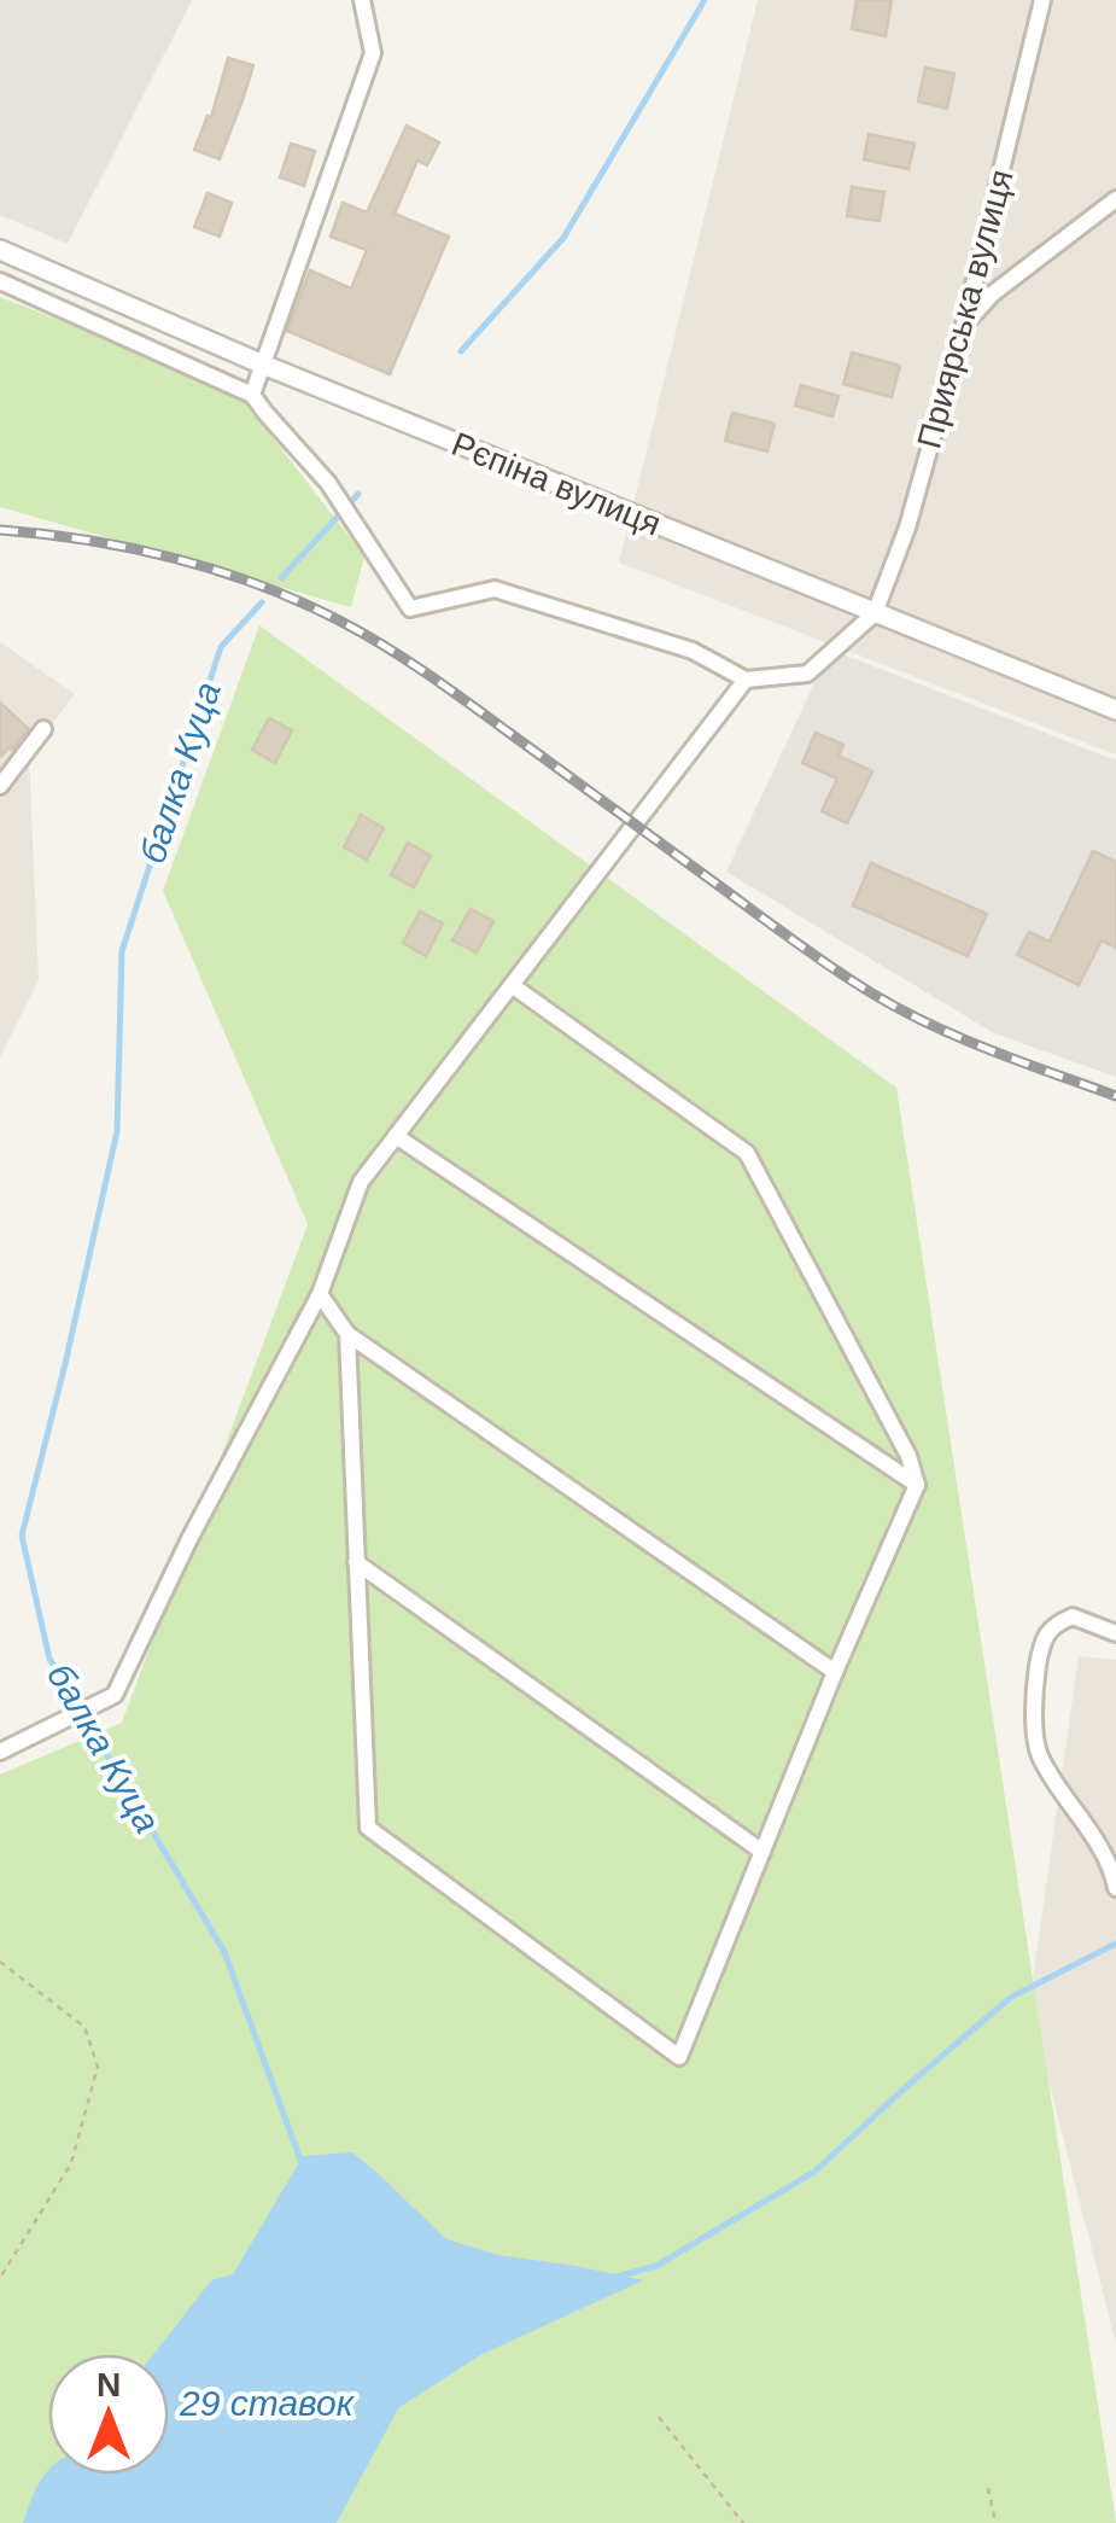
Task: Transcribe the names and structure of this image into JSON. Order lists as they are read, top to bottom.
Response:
{
  "streets": {
    "street": ["Приярська вулиця", "Рєпіна вулиця"]
  },
  "crossings": [
    ["Приярська вулиця", "Рєпіна вулиця"]
  ],
  "water": ["балка Куца", "29 ставок"],
  "north": "top"
}
